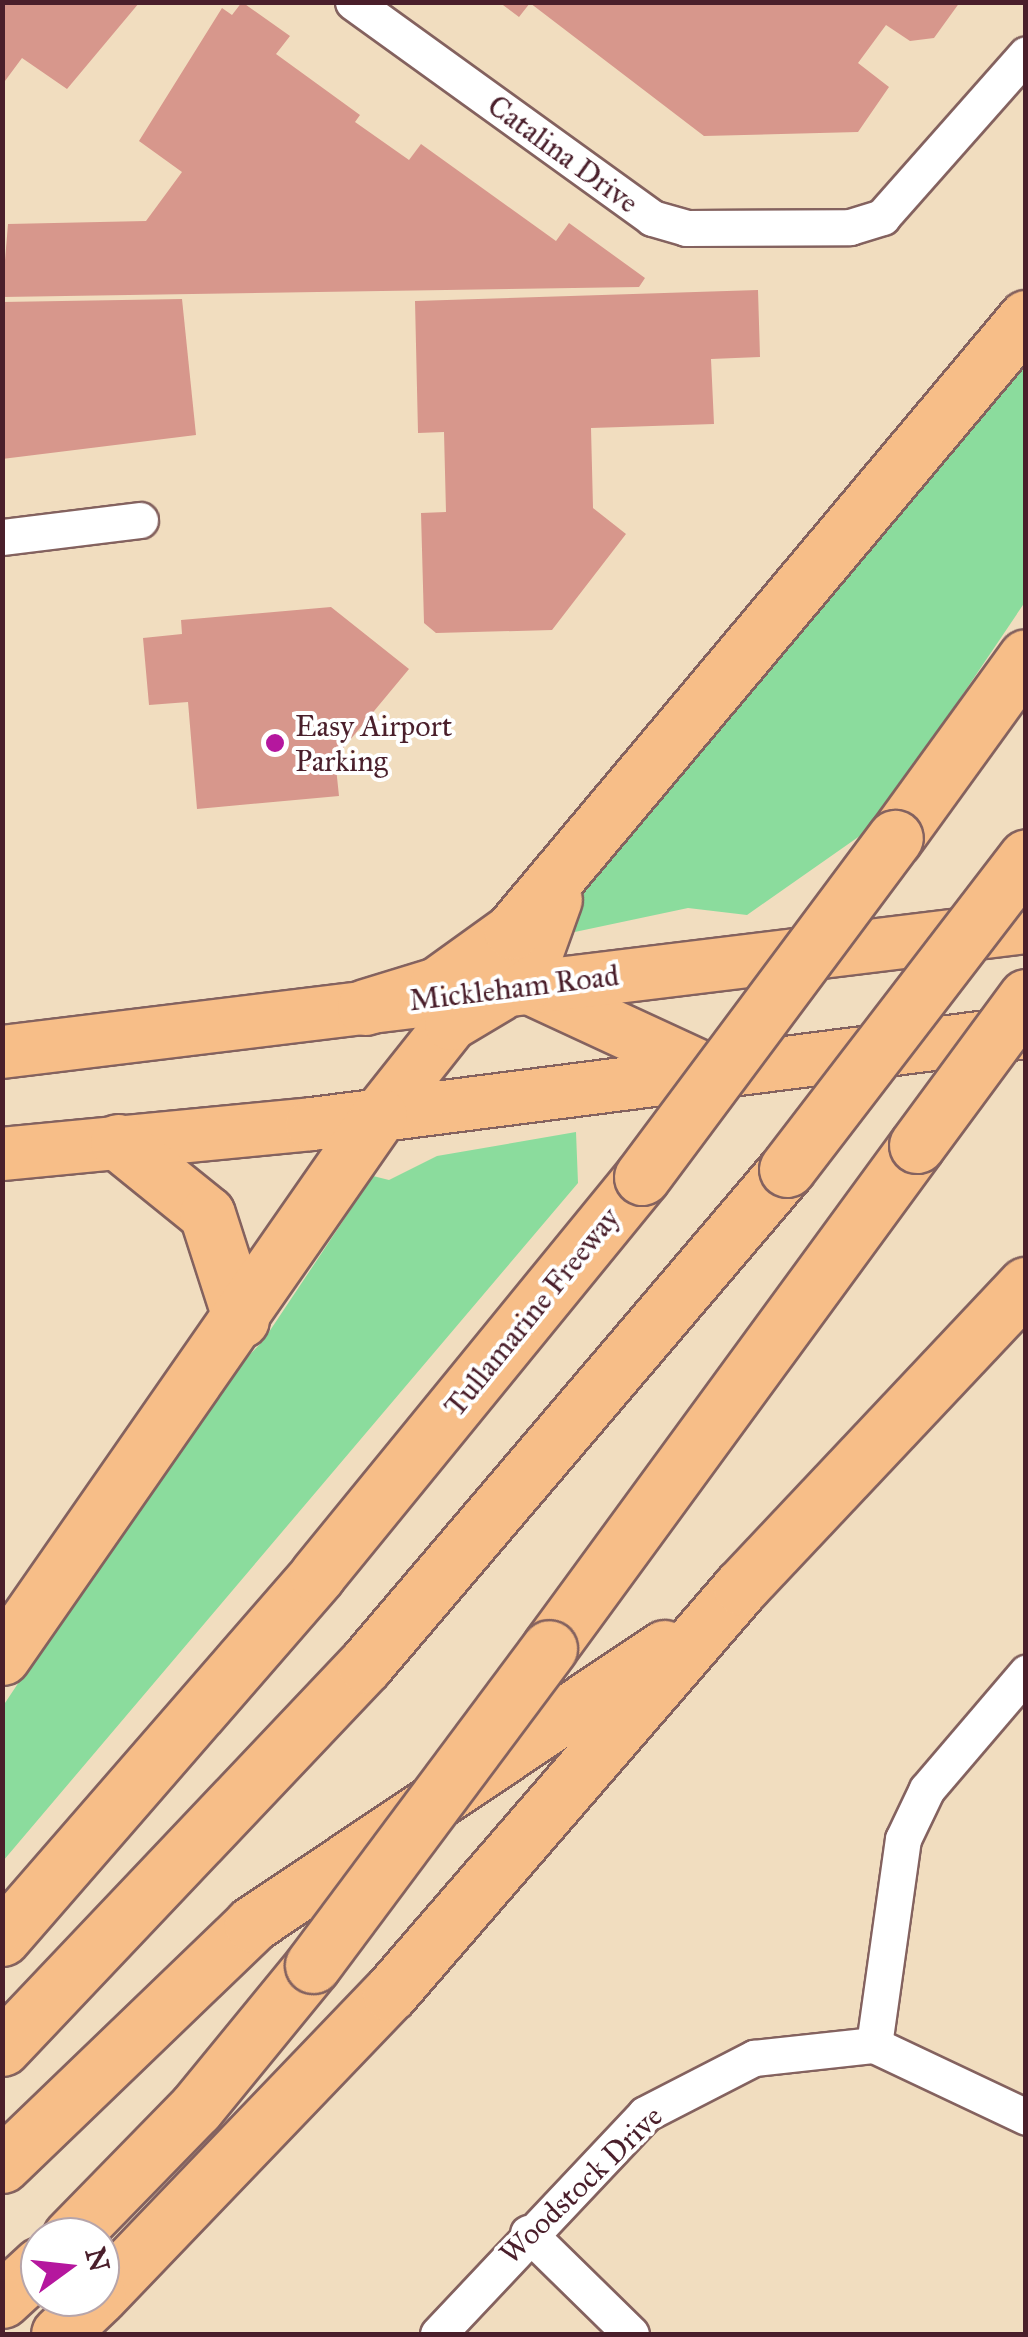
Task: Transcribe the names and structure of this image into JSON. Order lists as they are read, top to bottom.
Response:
{
  "streets": {
    "highway": ["Tullamarine Freeway"],
    "main road": ["Mickleham Road"],
    "street": ["Catalina Drive", "Woodstock Drive"]
  },
  "places": ["Easy Airport Parking"],
  "north": "right"
}
